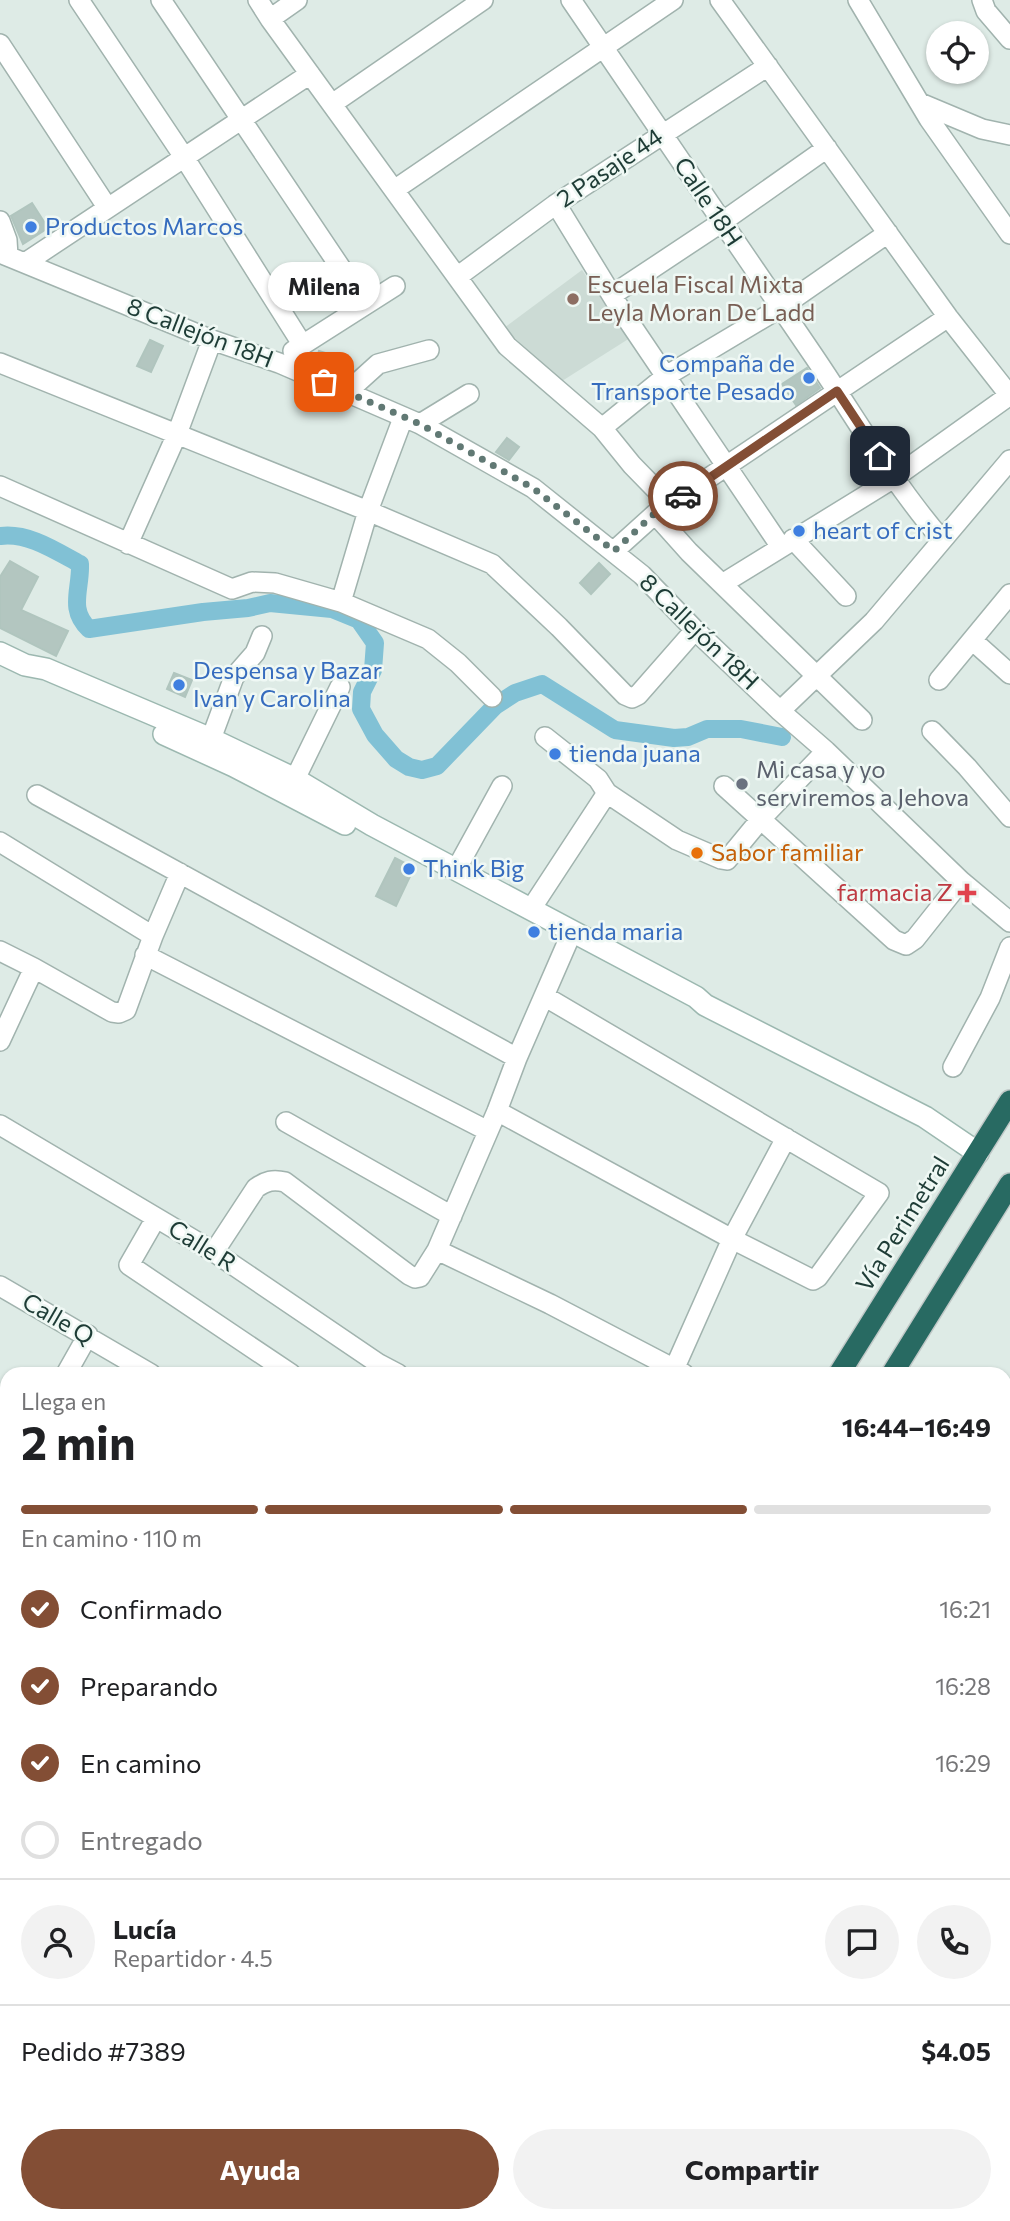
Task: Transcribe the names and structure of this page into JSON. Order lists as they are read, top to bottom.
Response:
{
  "streets": {
    "highway": ["Vía Perimetral"],
    "street": [
      "2 Pasaje 44",
      "Calle 18H",
      "8 Callejón 18H",
      "Calle R",
      "Calle Q"
    ]
  },
  "crossings": [
    ["2 Pasaje 44", "Calle 18H"]
  ],
  "places": {
    "other": [
      "Productos Marcos",
      "Escuela Fiscal Mixta Leyla Moran De Ladd",
      "Compaña de Transporte Pesado",
      "Milena",
      "heart of crist",
      "Despensa y Bazar Ivan y Carolina",
      "tienda juana",
      "Mi casa y yo serviremos a Jehova",
      "Sabor familiar",
      "Think Big",
      "tienda maria"
    ],
    "health": ["farmacia Z"]
  },
  "page": {
    "bubble": "Milena",
    "heading": ["2 min", "Llega en", "16:44–16:49"],
    "panel": [
      "Lucía",
      "Repartidor · 4.5",
      "Pedido #7389",
      "$4.05"
    ],
    "bar": "En camino · 110 m",
    "list": [
      ["Confirmado", "16:21"],
      ["Preparando", "16:28"],
      ["En camino", "16:29"],
      "Entregado"
    ],
    "buttons": ["Ayuda", "Compartir"]
  }
}
